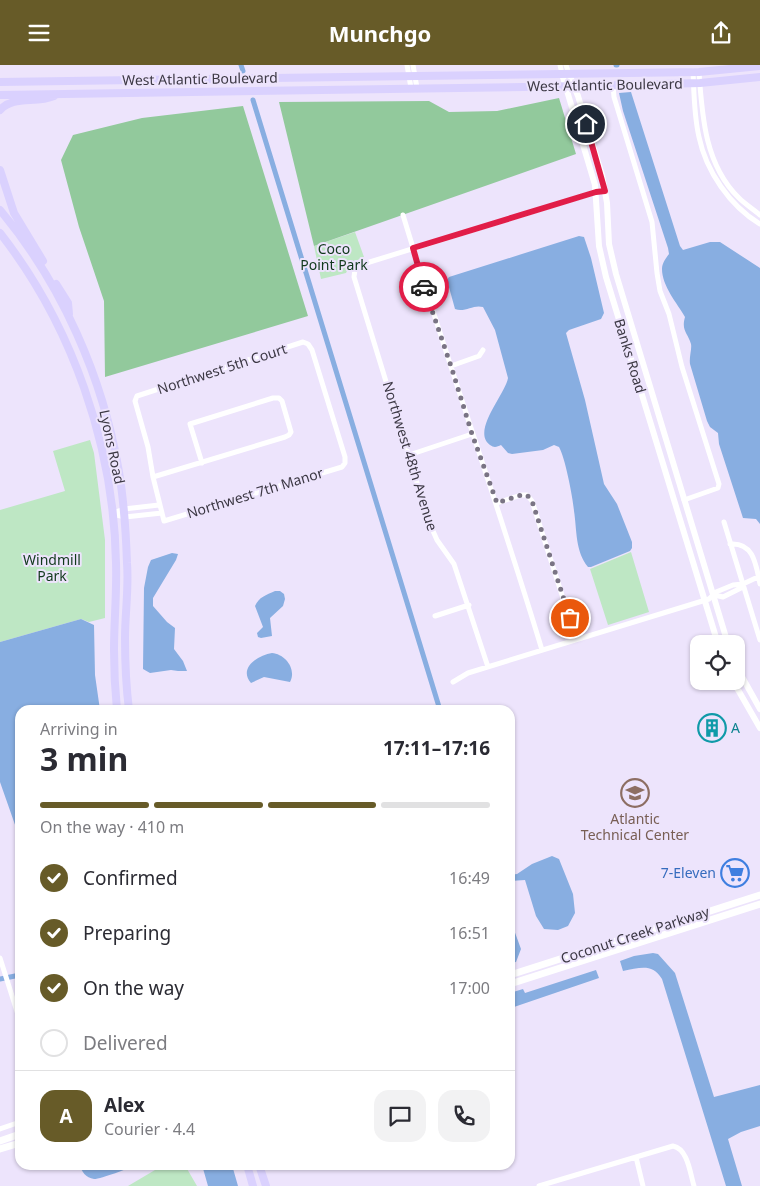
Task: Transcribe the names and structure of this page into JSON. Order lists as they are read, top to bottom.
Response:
{
  "streets": {
    "main road": ["West Atlantic Boulevard", "Lyons Road", "Coconut Creek Parkway"],
    "street": [
      "Banks Road",
      "Northwest 5th Court",
      "Northwest 48th Avenue",
      "Northwest 7th Manor"
    ]
  },
  "crossings": [
    ["West Atlantic Boulevard", "Banks Road"],
    ["Northwest 5th Court", "Northwest 7th Manor"]
  ],
  "parks": ["Coco Point Park", "Windmill Park"],
  "places": {
    "building": ["A"],
    "school or university": ["Atlantic Technical Center"],
    "supermarket": ["7-Eleven"]
  },
  "page": {
    "header": "Munchgo",
    "heading": ["3 min", "Arriving in", "17:11–17:16"],
    "panel": ["Alex", "Courier · 4.4"],
    "bar": "On the way · 410 m",
    "list": [
      ["Confirmed", "16:49"],
      ["Preparing", "16:51"],
      ["On the way", "17:00"],
      "Delivered"
    ],
    "round": "A"
  }
}
